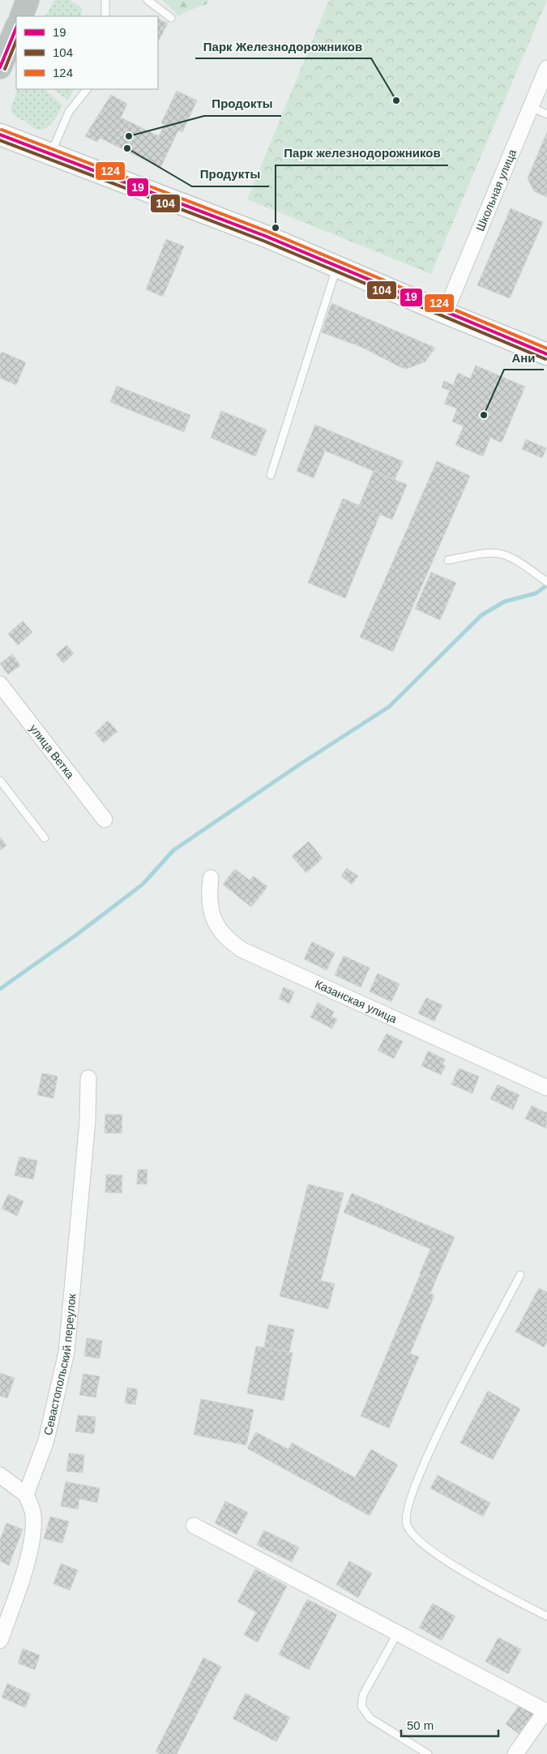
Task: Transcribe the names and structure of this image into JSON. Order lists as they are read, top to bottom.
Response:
{
  "streets": {
    "street": [
      "Школьная улица",
      "улица Ветка",
      "Казанская улица",
      "Севастопольский переулок"
    ]
  },
  "places": [
    "Парк Железнодорожников",
    "Продокты",
    "Продукты",
    "Парк железнодорожников",
    "Ани"
  ],
  "lines": ["transit line 19", "transit line 104", "transit line 124"],
  "legend": ["19", "104", "124"],
  "scale_bar": "50 m"
}
